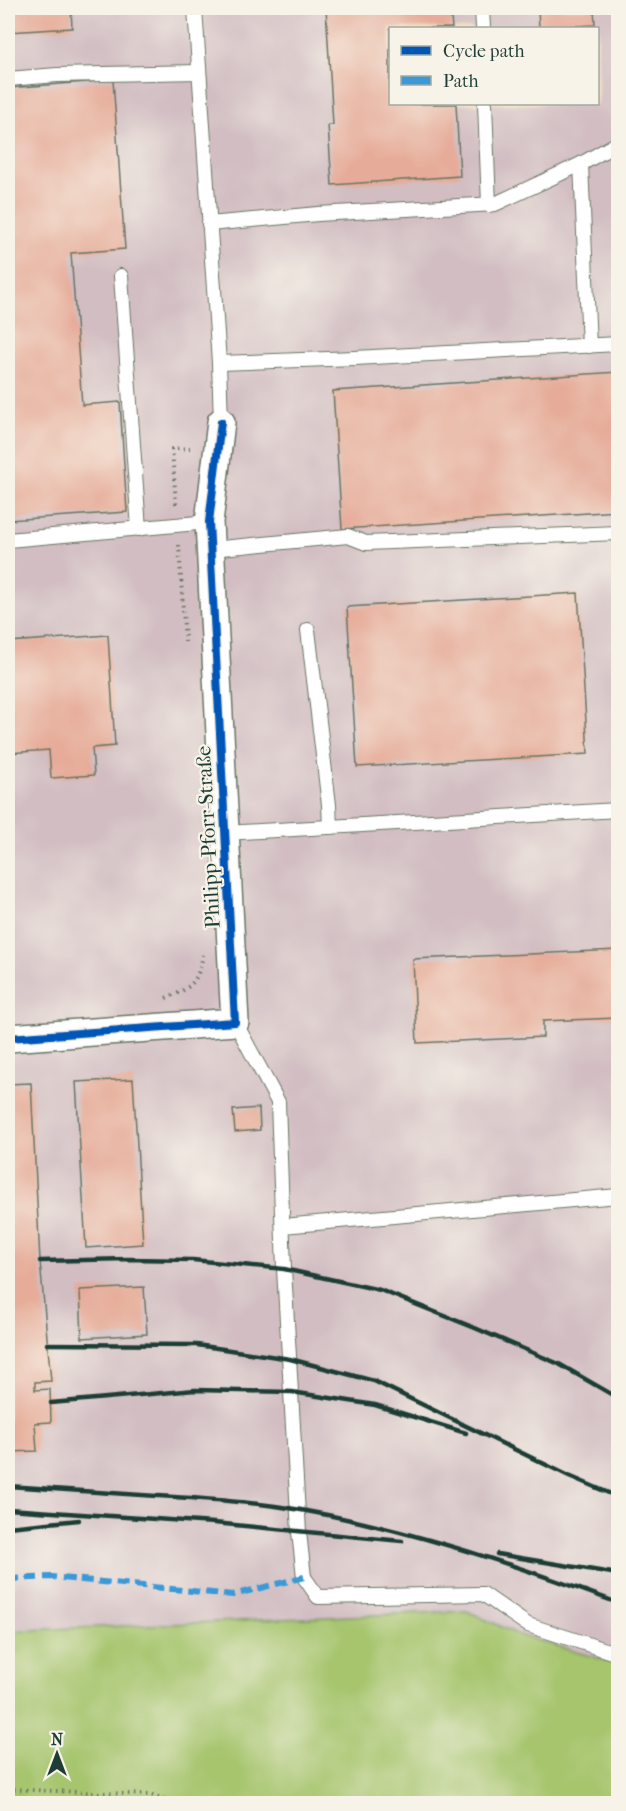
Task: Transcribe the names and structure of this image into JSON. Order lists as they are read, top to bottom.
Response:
{
  "streets": {
    "street": ["Philipp-Pforr-Straße"]
  },
  "legend": ["Cycle path", "Path"],
  "north": "top"
}
